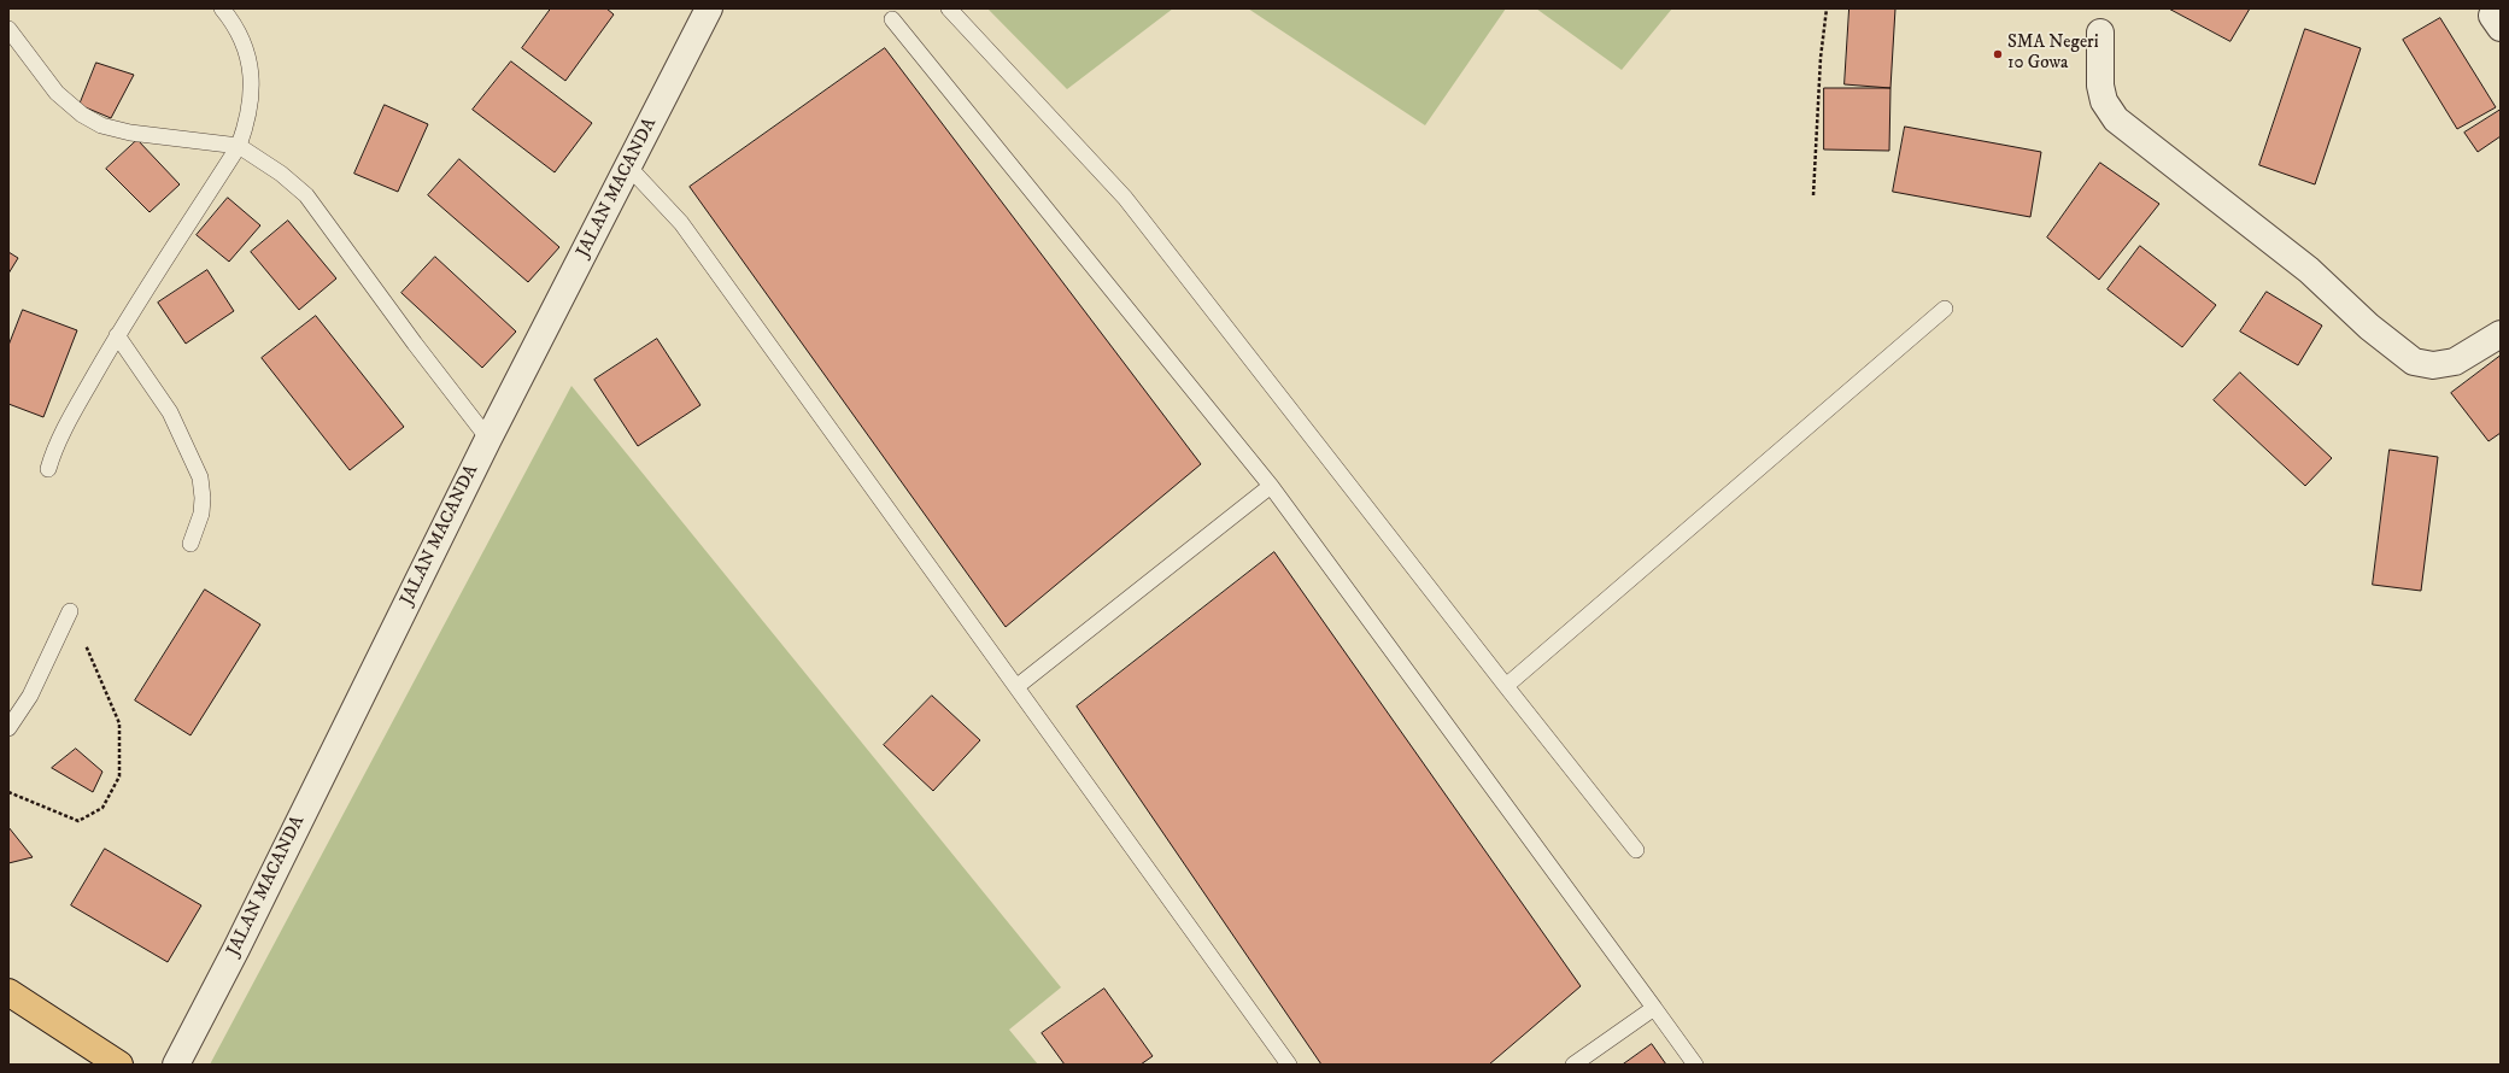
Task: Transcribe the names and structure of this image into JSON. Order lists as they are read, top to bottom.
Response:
{
  "streets": {
    "street": ["JALAN MACANDA"]
  },
  "places": ["SMA Negeri 10 Gowa"]
}
